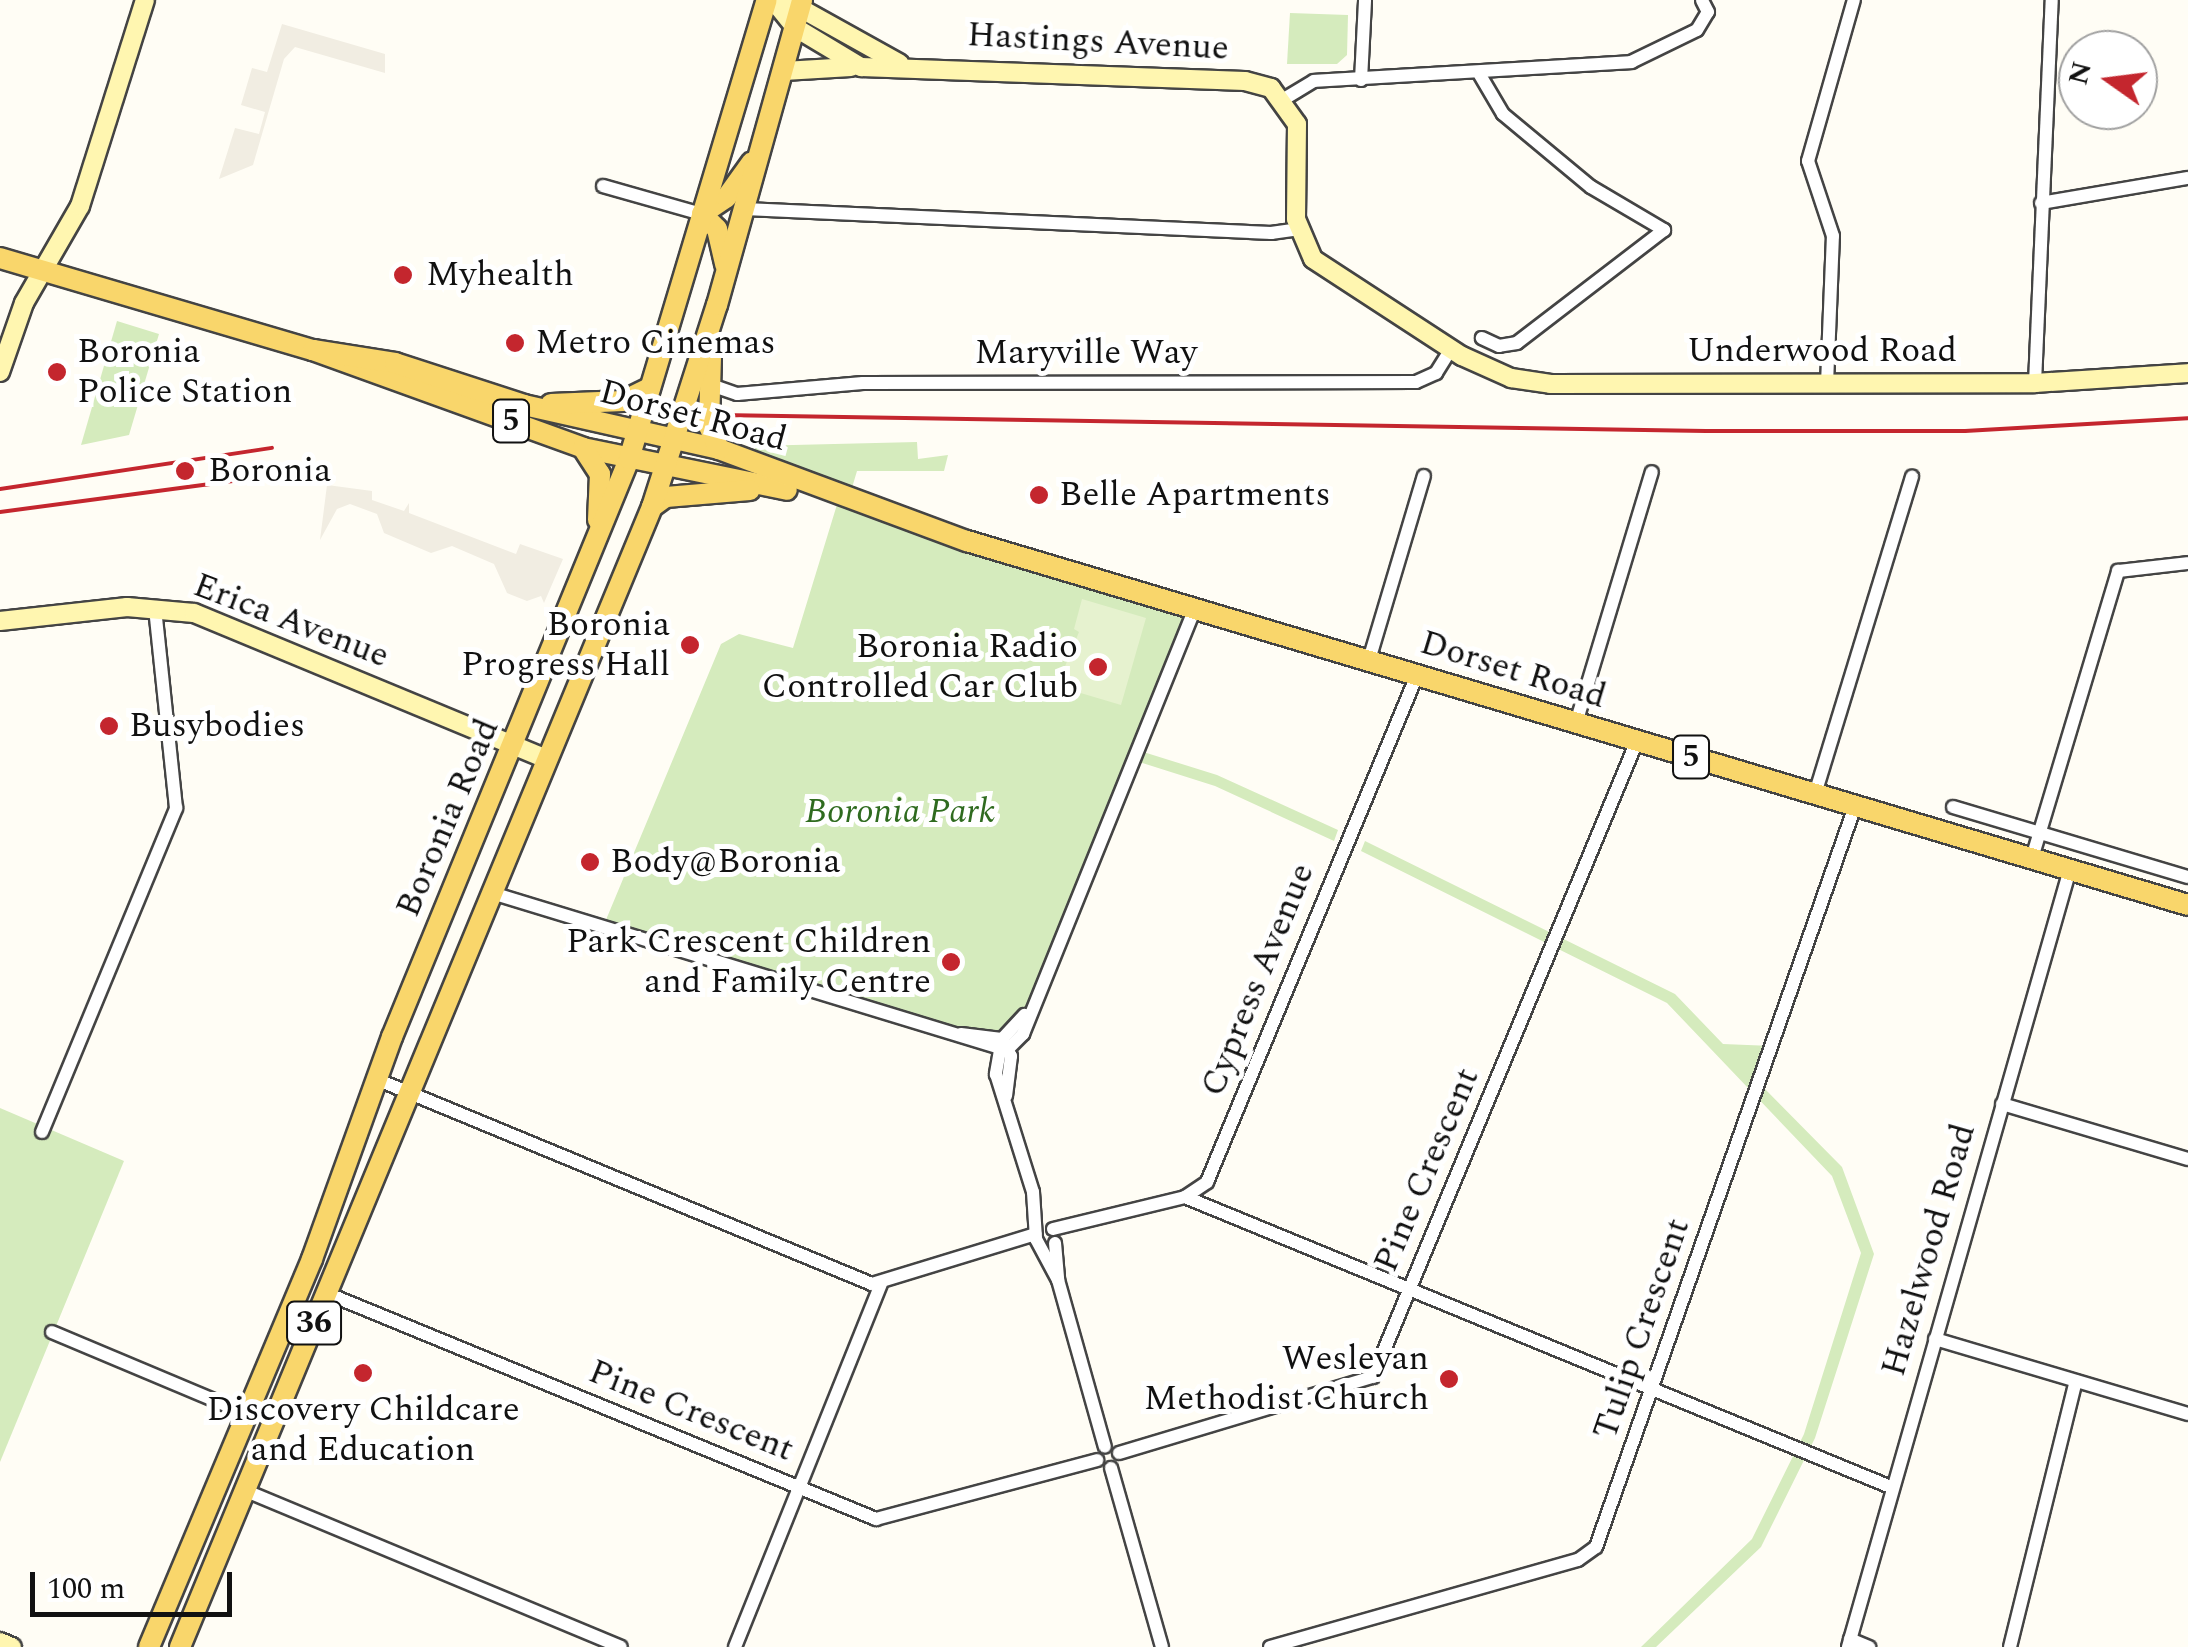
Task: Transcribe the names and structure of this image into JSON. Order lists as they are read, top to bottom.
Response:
{
  "streets": {
    "main road": [
      "Hastings Avenue",
      "Underwood Road",
      "Dorset Road",
      "5",
      "Erica Avenue",
      "Boronia Road",
      "36"
    ],
    "street": [
      "Maryville Way",
      "Cypress Avenue",
      "Pine Crescent",
      "Hazelwood Road",
      "Tulip Crescent"
    ]
  },
  "crossings": [
    ["Hastings Avenue", "Boronia Road"],
    ["Underwood Road", "Maryville Way"],
    ["Maryville Way", "Boronia Road"],
    ["Dorset Road", "Boronia Road"],
    ["Dorset Road", "Cypress Avenue"],
    ["Dorset Road", "Pine Crescent"],
    ["Dorset Road", "Hazelwood Road"],
    ["Dorset Road", "Tulip Crescent"],
    ["Erica Avenue", "Boronia Road"],
    ["Boronia Road", "Pine Crescent"]
  ],
  "parks": ["Boronia Park"],
  "places": [
    "Myhealth",
    "Metro Cinemas",
    "Boronia Police Station",
    "Boronia",
    "Belle Apartments",
    "Boronia Progress Hall",
    "Boronia Radio Controlled Car Club",
    "Busybodies",
    "Body@Boronia",
    "Park Crescent Children and Family Centre",
    "Discovery Childcare and Education",
    "Wesleyan Methodist Church"
  ],
  "scale_bar": "100 m",
  "north": "left"
}
